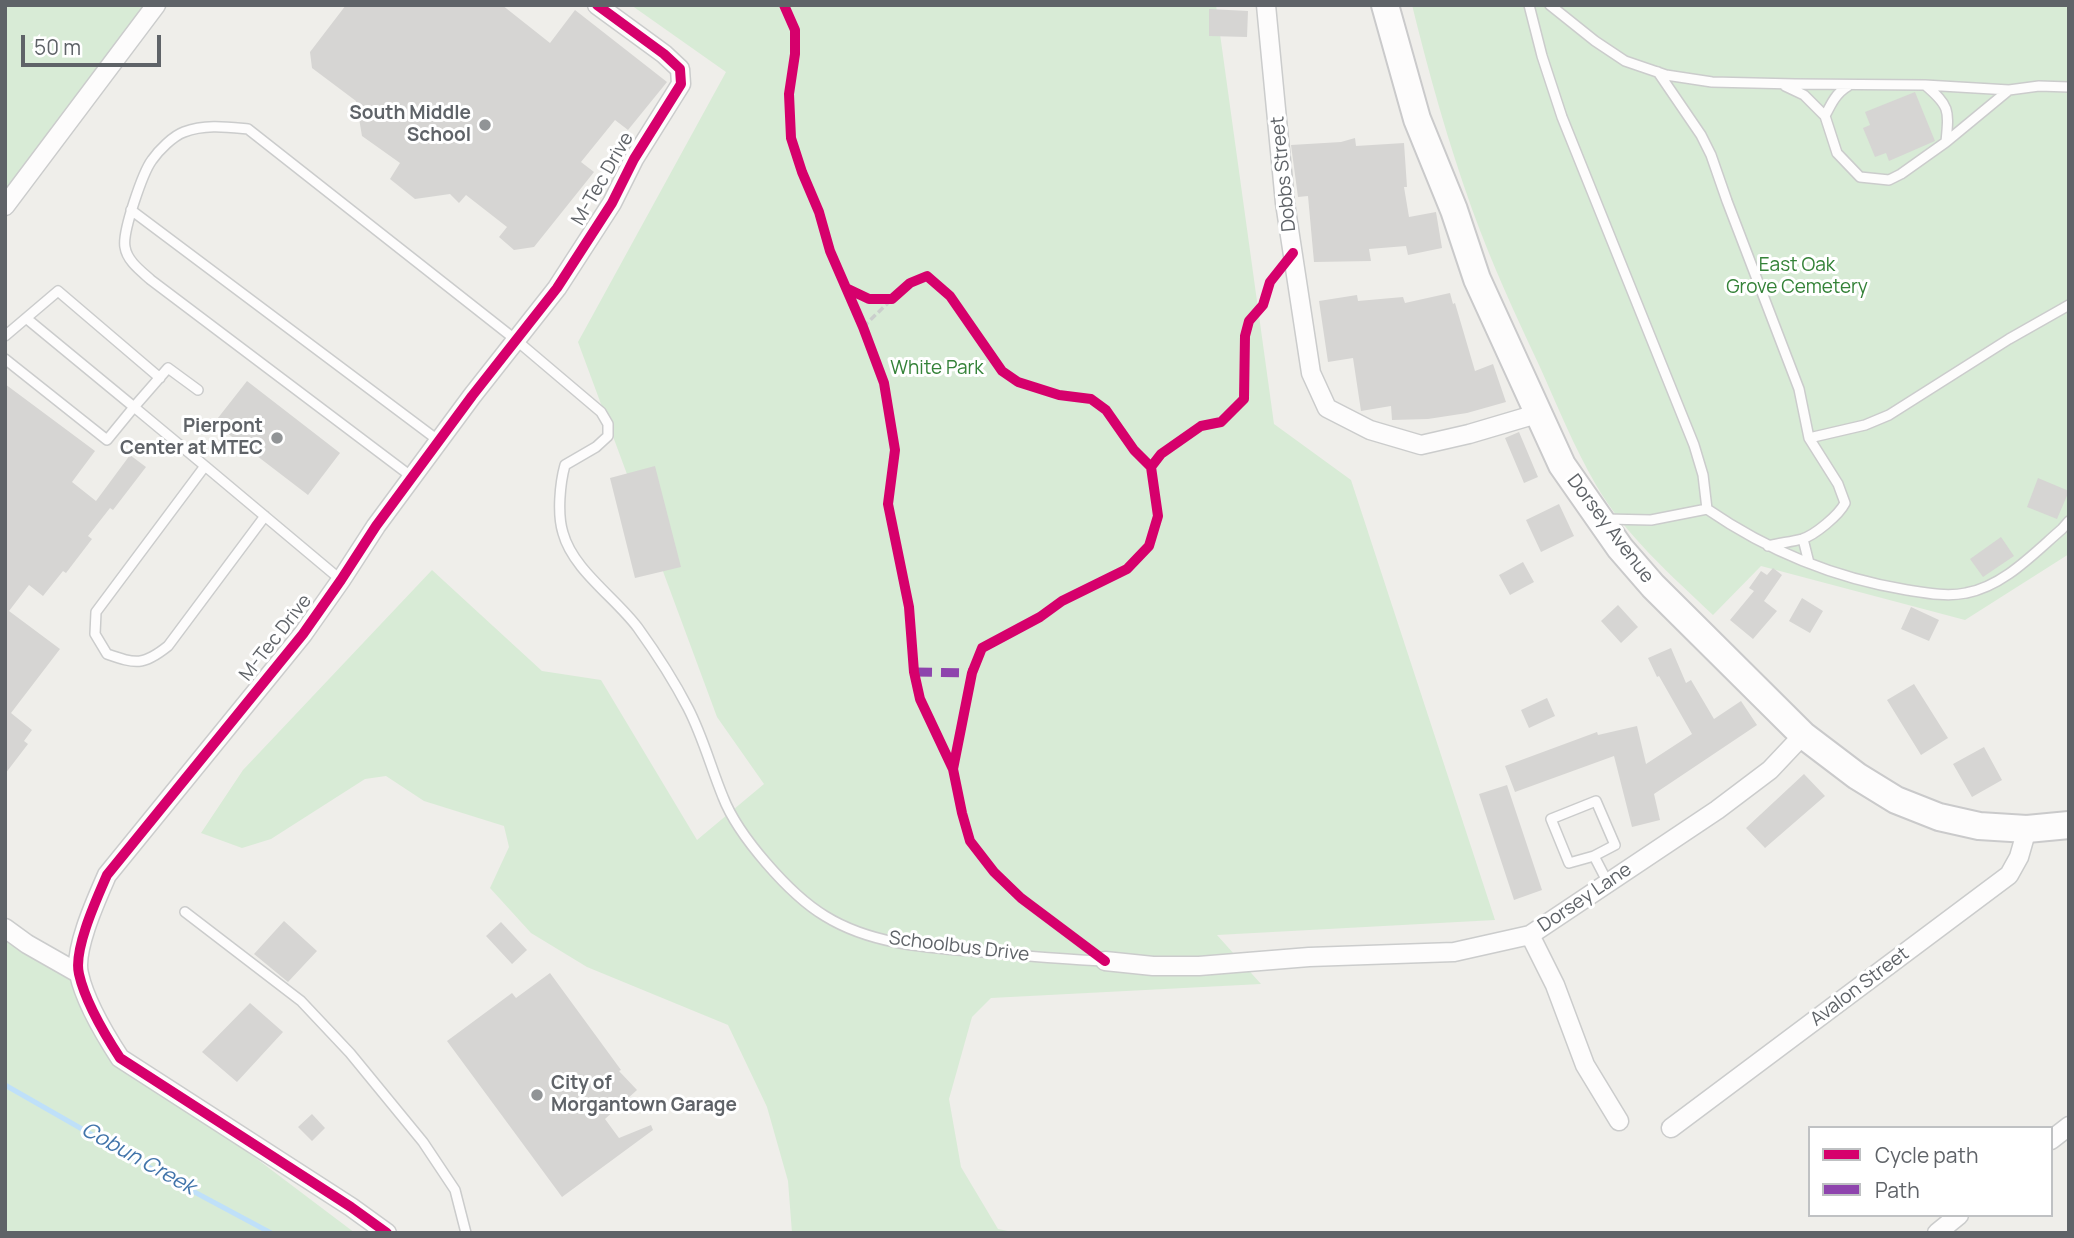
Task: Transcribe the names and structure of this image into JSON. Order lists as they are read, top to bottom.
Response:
{
  "streets": {
    "street": [
      "Dobbs Street",
      "M-Tec Drive",
      "Dorsey Avenue",
      "Dorsey Lane",
      "Schoolbus Drive",
      "Avalon Street"
    ]
  },
  "crossings": [
    ["Dobbs Street", "Dorsey Avenue"],
    ["M-Tec Drive", "Schoolbus Drive"],
    ["Dorsey Avenue", "Dorsey Lane"],
    ["Dorsey Avenue", "Avalon Street"],
    ["Dorsey Lane", "Schoolbus Drive"]
  ],
  "water": ["Cobun Creek"],
  "parks": ["East Oak Grove Cemetery", "White Park"],
  "places": ["South Middle School", "Pierpont Center at MTEC", "City of Morgantown Garage"],
  "legend": ["Cycle path", "Path"],
  "scale_bar": "50 m"
}
